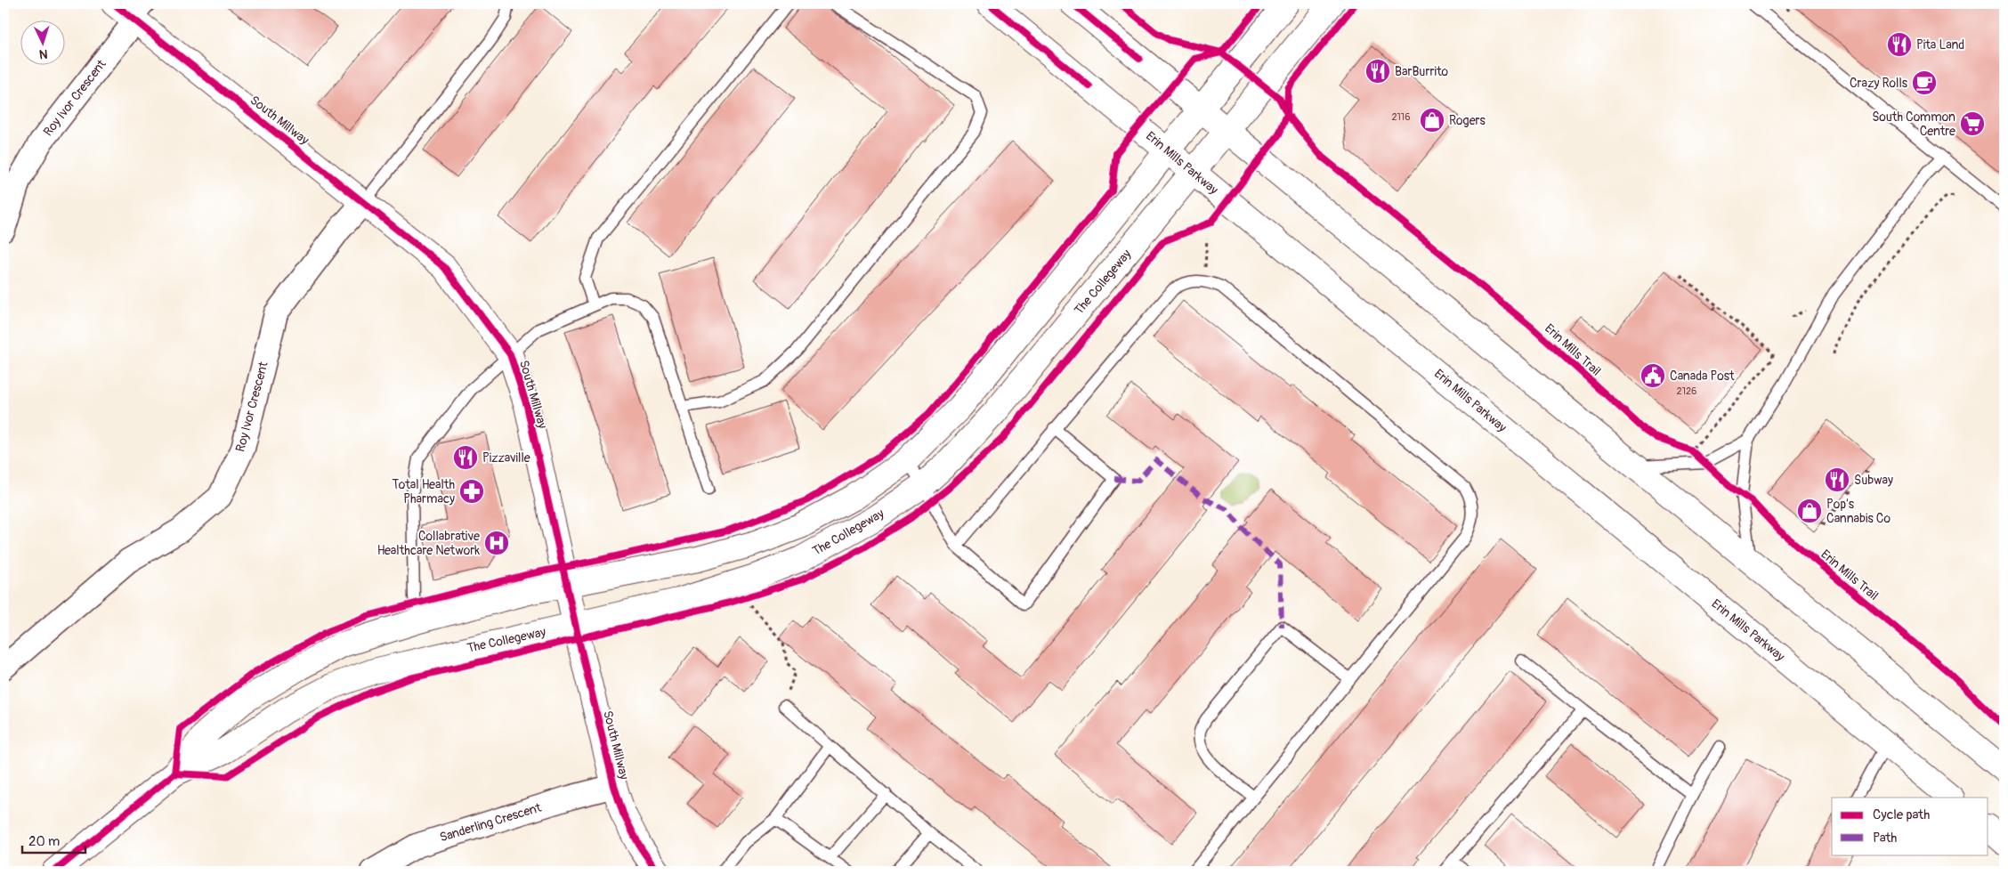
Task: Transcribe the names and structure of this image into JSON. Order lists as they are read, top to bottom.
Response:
{
  "streets": {
    "street": [
      "Roy Ivor Crescent",
      "South Millway",
      "Erin Mills Parkway",
      "The Collegeway",
      "Sanderling Crescent"
    ],
    "cycle path": ["Erin Mills Trail"]
  },
  "crossings": [
    ["Roy Ivor Crescent", "South Millway"],
    ["South Millway", "The Collegeway"],
    ["South Millway", "Sanderling Crescent"],
    ["Erin Mills Parkway", "The Collegeway"]
  ],
  "places": {
    "restaurant": [
      "Pita Land",
      "BarBurrito",
      "Pizzaville",
      "Subway"
    ],
    "cafe": ["Crazy Rolls"],
    "shop": ["Rogers", "Pop's Cannabis Co"],
    "supermarket": ["South Common Centre"],
    "public building": ["Canada Post"],
    "pharmacy": ["Total Health Pharmacy"],
    "hospital": ["Collabrative Healthcare Network"]
  },
  "house_numbers": ["2116", "2126"],
  "legend": ["Cycle path", "Path"],
  "scale_bar": "20 m",
  "north": "bottom"
}
